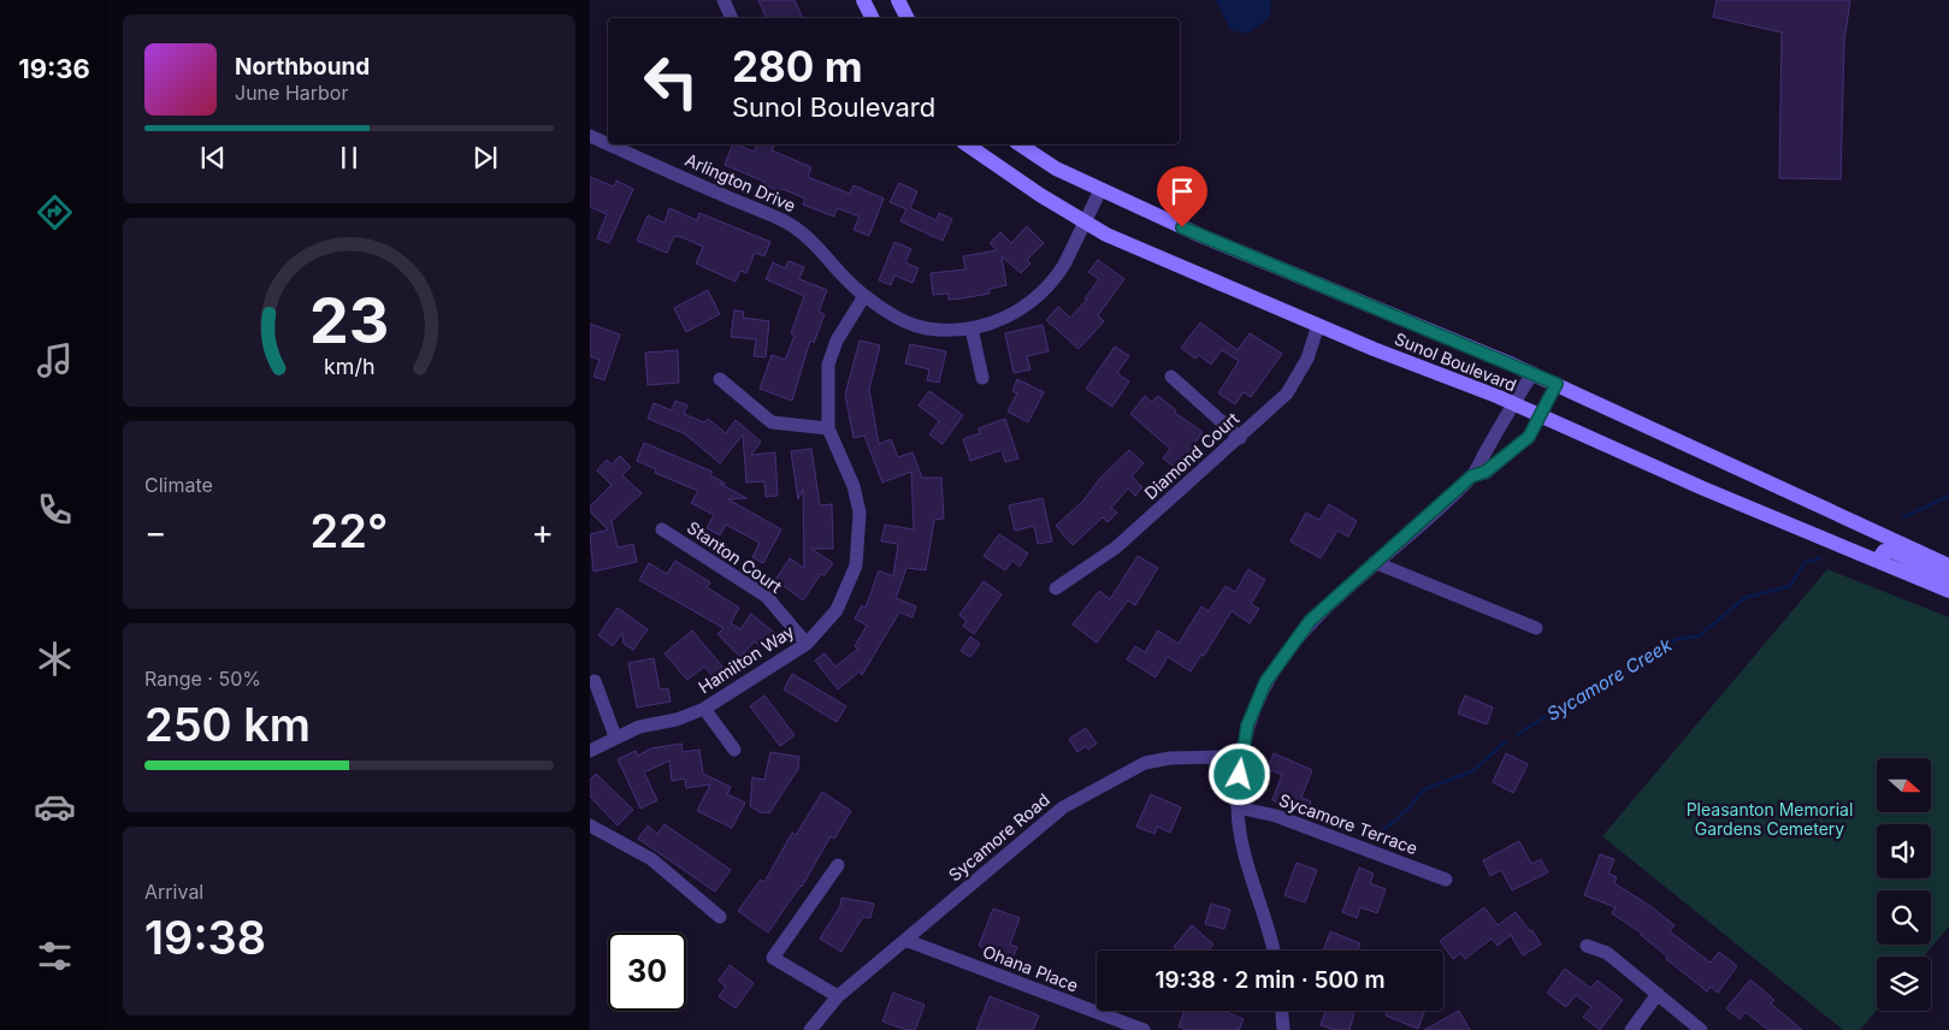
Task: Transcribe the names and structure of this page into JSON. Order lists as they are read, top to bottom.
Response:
{
  "streets": {
    "main road": ["Sunol Boulevard"],
    "street": [
      "Arlington Drive",
      "Diamond Court",
      "Stanton Court",
      "Hamilton Way",
      "Sycamore Terrace",
      "Sycamore Road",
      "Ohana Place"
    ]
  },
  "crossings": [
    ["Arlington Drive", "Sunol Boulevard"],
    ["Arlington Drive", "Hamilton Way"],
    ["Sunol Boulevard", "Diamond Court"],
    ["Stanton Court", "Hamilton Way"],
    ["Sycamore Road", "Ohana Place"]
  ],
  "water": ["Sycamore Creek"],
  "parks": ["Pleasanton Memorial Gardens Cemetery"],
  "north": "right",
  "page": {
    "tabs": "19:36",
    "turn": ["280 m", "Sunol Boulevard"],
    "song": ["Northbound", "June Harbor"],
    "tile": [
      "Climate",
      ["Range · 50%", "250 km"],
      ["Arrival", "19:38"]
    ],
    "heat": ["−", "22°", "+"],
    "limit": "30",
    "trip": "19:38 · 2 min · 500 m",
    "gauge": ["23", "km/h"]
  }
}
